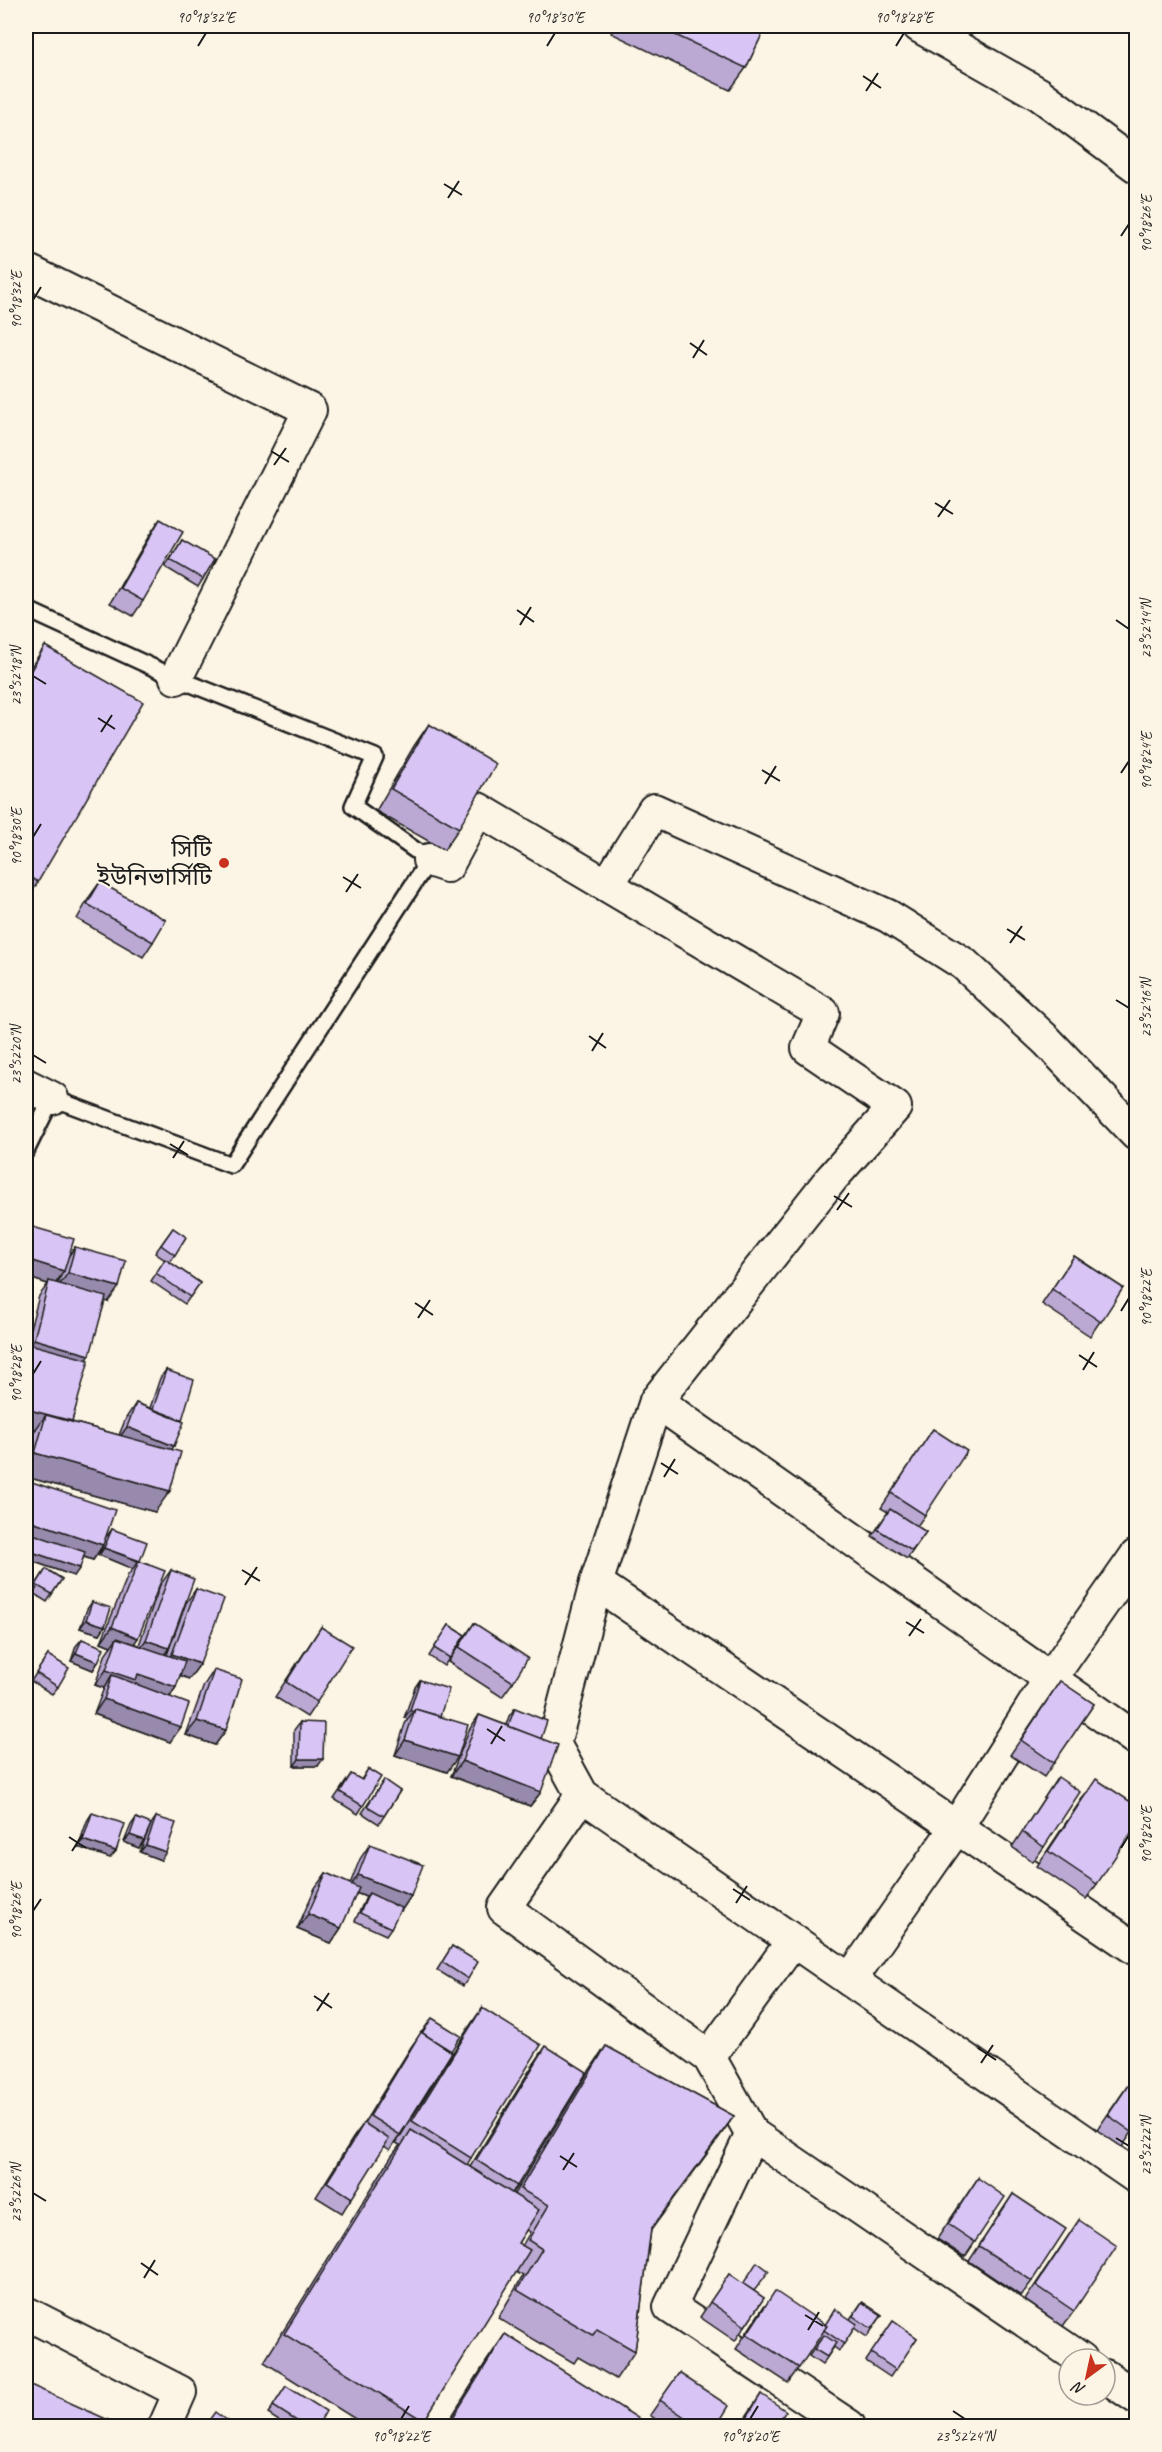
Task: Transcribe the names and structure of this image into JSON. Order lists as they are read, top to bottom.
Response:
{
  "places": ["সিটি ইউনিভার্সিটি"],
  "north": "bottom left",
  "coordinates": [
    "90°18'32\"E",
    "90°18'30\"E",
    "90°18'28\"E",
    "90°18'26\"E",
    "23°52'14\"N",
    "23°52'18\"N",
    "90°18'24\"E",
    "23°52'16\"N",
    "23°52'20\"N",
    "90°18'22\"E",
    "90°18'20\"E",
    "23°52'22\"N",
    "23°52'26\"N",
    "23°52'24\"N"
  ]
}
